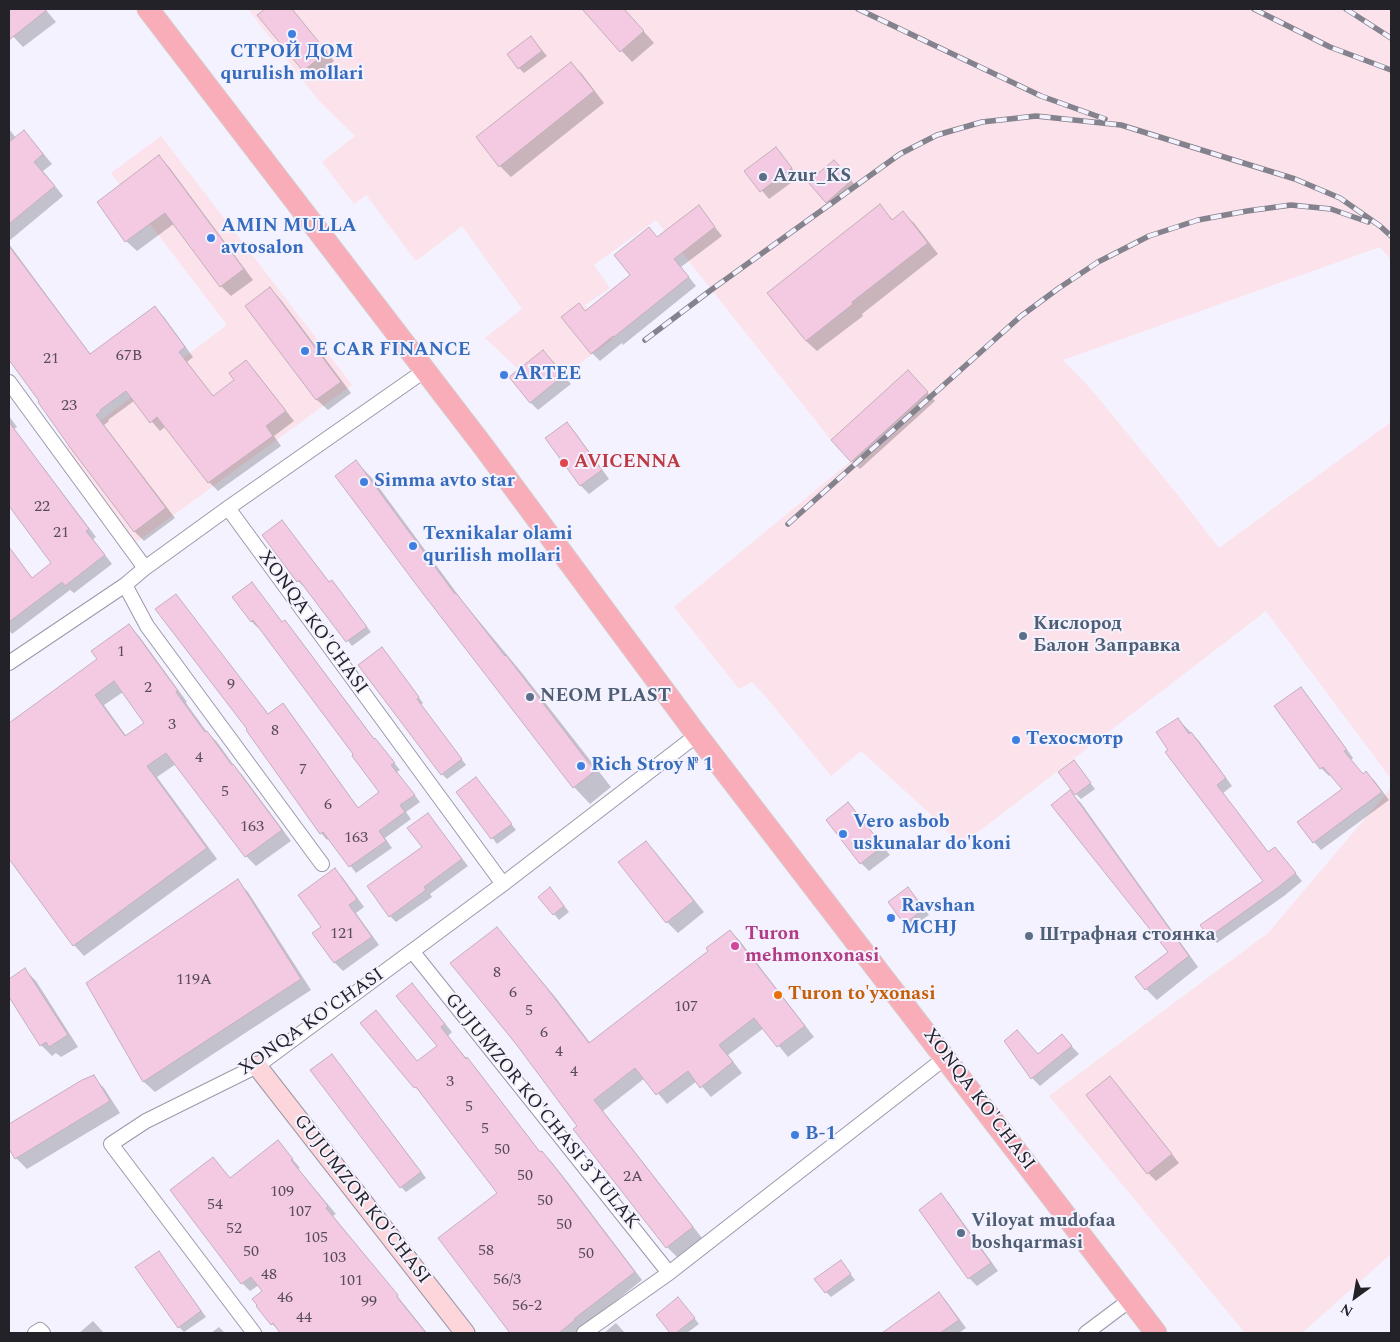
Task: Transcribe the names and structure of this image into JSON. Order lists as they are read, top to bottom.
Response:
{
  "streets": {
    "main road": ["XONQA KO'CHASI"],
    "street": ["GUJUMZOR KO'CHASI 3 YULAK", "GUJUMZOR KO'CHASI"]
  },
  "crossings": [
    ["XONQA KO'CHASI", "GUJUMZOR KO'CHASI 3 YULAK"],
    ["XONQA KO'CHASI", "GUJUMZOR KO'CHASI"]
  ],
  "places": [
    "СТРОЙ ДОМ qurulish mollari",
    "Azur_KS",
    "AMIN MULLA avtosalon",
    "E CAR FINANCE",
    "ARTEE",
    "AVICENNA",
    "Simma avto star",
    "Texnikalar olami qurilish mollari",
    "Кислород Балон Заправка",
    "NEOM PLAST",
    "Техосмотр",
    "Rich Stroy № 1",
    "Vero asbob uskunalar do'koni",
    "Ravshan MCHJ",
    "Штрафная стоянка",
    "Turon mehmonxonasi",
    "Turon to'yxonasi",
    "В-1",
    "Viloyat mudofaa boshqarmasi"
  ],
  "house_numbers": [
    "67B",
    "21",
    "23",
    "22",
    "21",
    "1",
    "9",
    "2",
    "3",
    "8",
    "4",
    "7",
    "5",
    "6",
    "163",
    "163",
    "121",
    "8",
    "119A",
    "6",
    "107",
    "5",
    "6",
    "4",
    "4",
    "3",
    "5",
    "5",
    "50",
    "50",
    "2A",
    "109",
    "50",
    "54",
    "107",
    "50",
    "52",
    "105",
    "58",
    "50",
    "50",
    "103",
    "48",
    "56/3",
    "101",
    "46",
    "99",
    "56-2",
    "44"
  ],
  "north": "bottom left"
}
